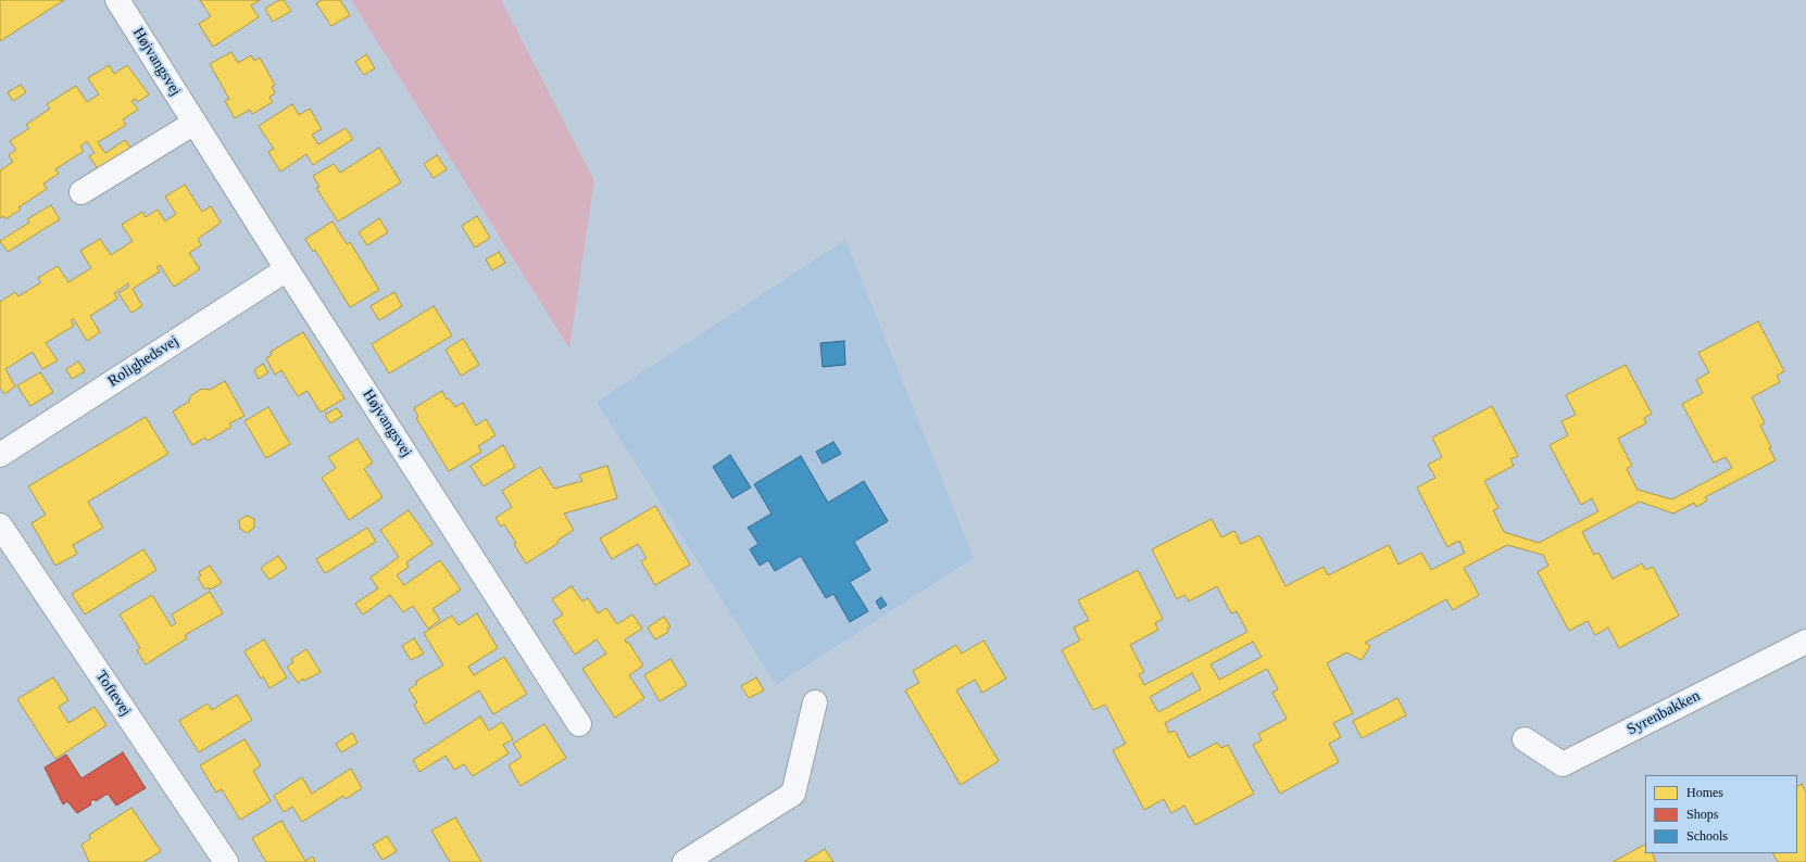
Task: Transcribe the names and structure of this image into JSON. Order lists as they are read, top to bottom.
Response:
{
  "streets": {
    "street": [
      "Højvangsvej",
      "Rolighedsvej",
      "Toftevej",
      "Syrenbakken"
    ]
  },
  "crossings": [
    ["Højvangsvej", "Rolighedsvej"]
  ],
  "legend": ["Homes", "Shops", "Schools"]
}
